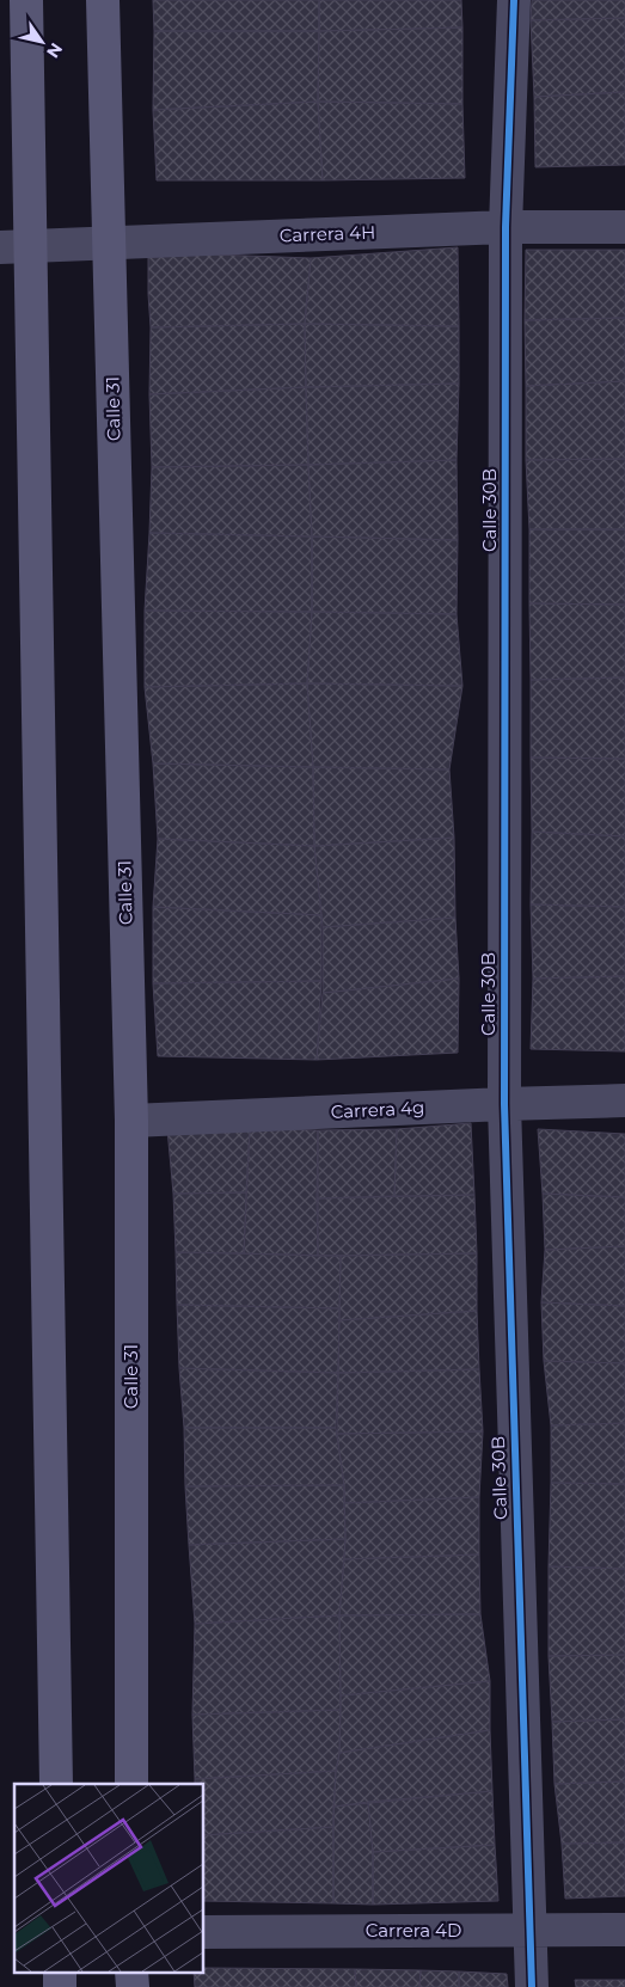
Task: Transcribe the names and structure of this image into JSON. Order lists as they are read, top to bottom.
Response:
{
  "streets": {
    "street": [
      "Carrera 4H",
      "Calle 31",
      "Calle 30B",
      "Carrera 4g",
      "Carrera 4D"
    ]
  },
  "crossings": [
    ["Carrera 4H", "Calle 31"],
    ["Carrera 4H", "Calle 30B"],
    ["Calle 31", "Carrera 4g"],
    ["Calle 30B", "Carrera 4g"],
    ["Calle 30B", "Carrera 4D"]
  ],
  "north": "bottom right"
}
